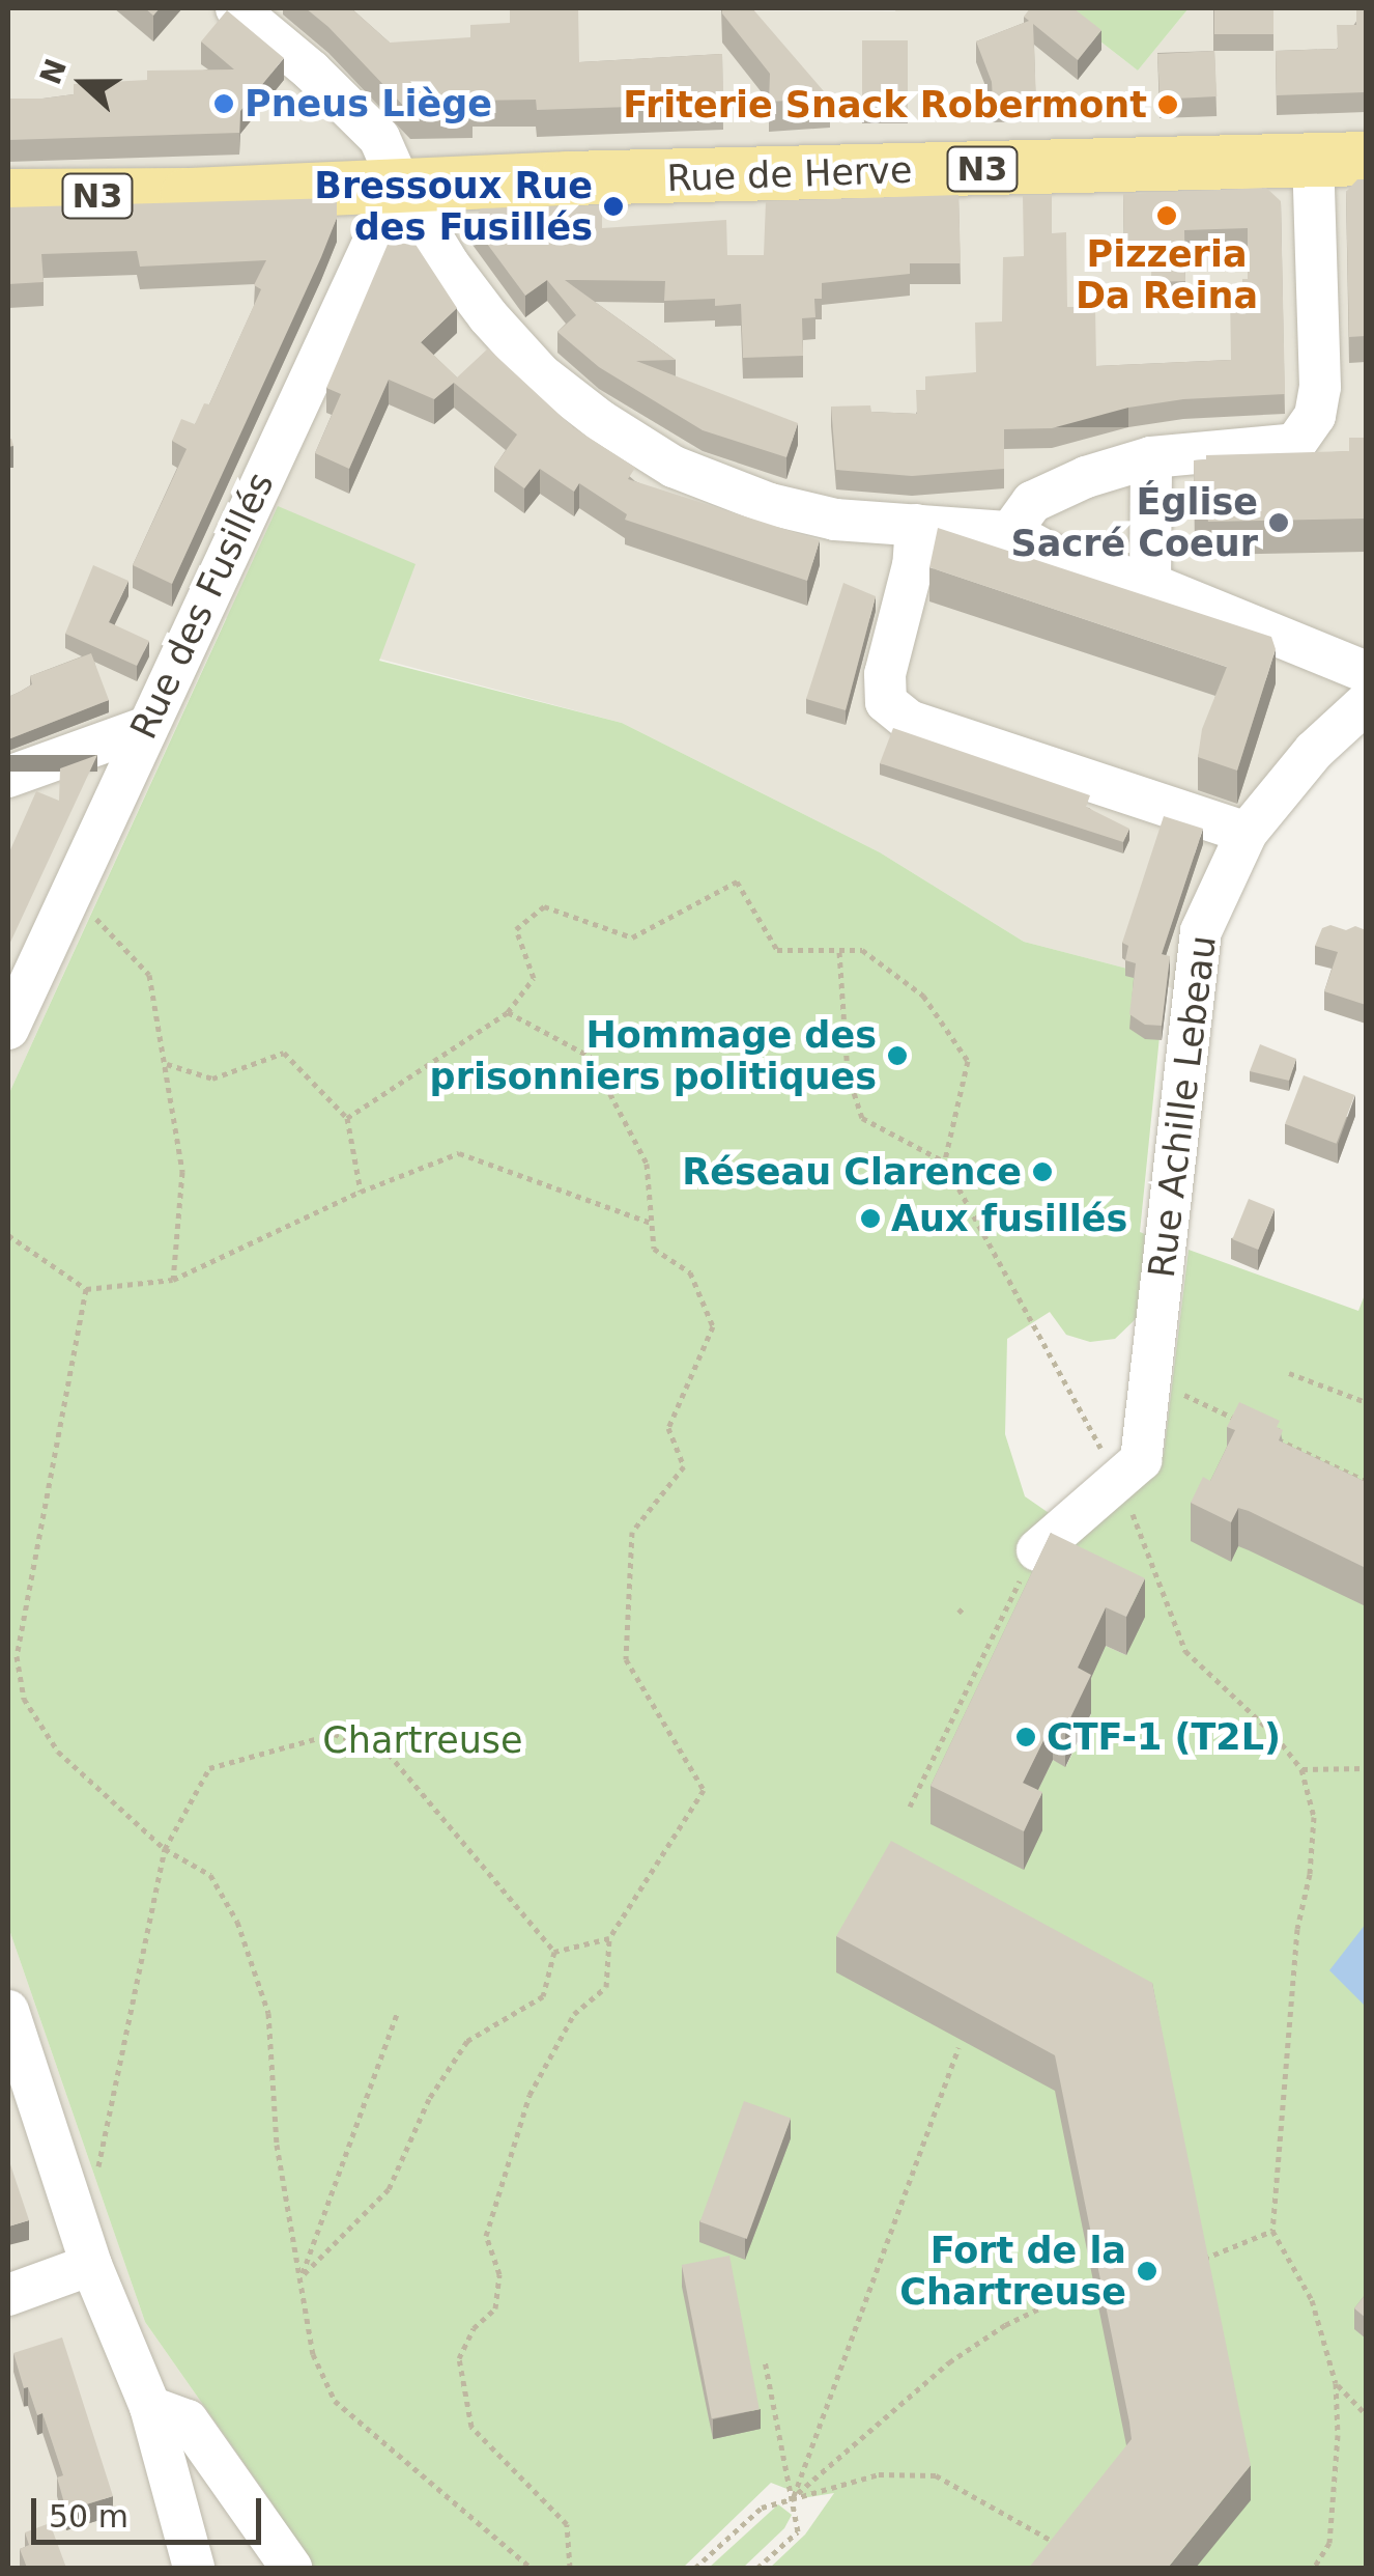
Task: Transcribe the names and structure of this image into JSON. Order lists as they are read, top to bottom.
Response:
{
  "streets": {
    "main road": ["N3", "Rue de Herve"],
    "street": ["Rue des Fusillés", "Rue Achille Lebeau"]
  },
  "crossings": [
    ["N3", "Rue de Herve"],
    ["N3", "Rue des Fusillés"],
    ["Rue de Herve", "Rue des Fusillés"]
  ],
  "parks": ["Chartreuse"],
  "places": [
    "Pneus Liège",
    "Friterie Snack Robermont",
    "Bressoux Rue des Fusillés",
    "Pizzeria Da Reina",
    "Église Sacré Coeur",
    "Hommage des prisonniers politiques",
    "Réseau Clarence",
    "Aux fusillés",
    "CTF-1 (T2L)",
    "Fort de la Chartreuse"
  ],
  "scale_bar": "50 m",
  "north": "left"
}
